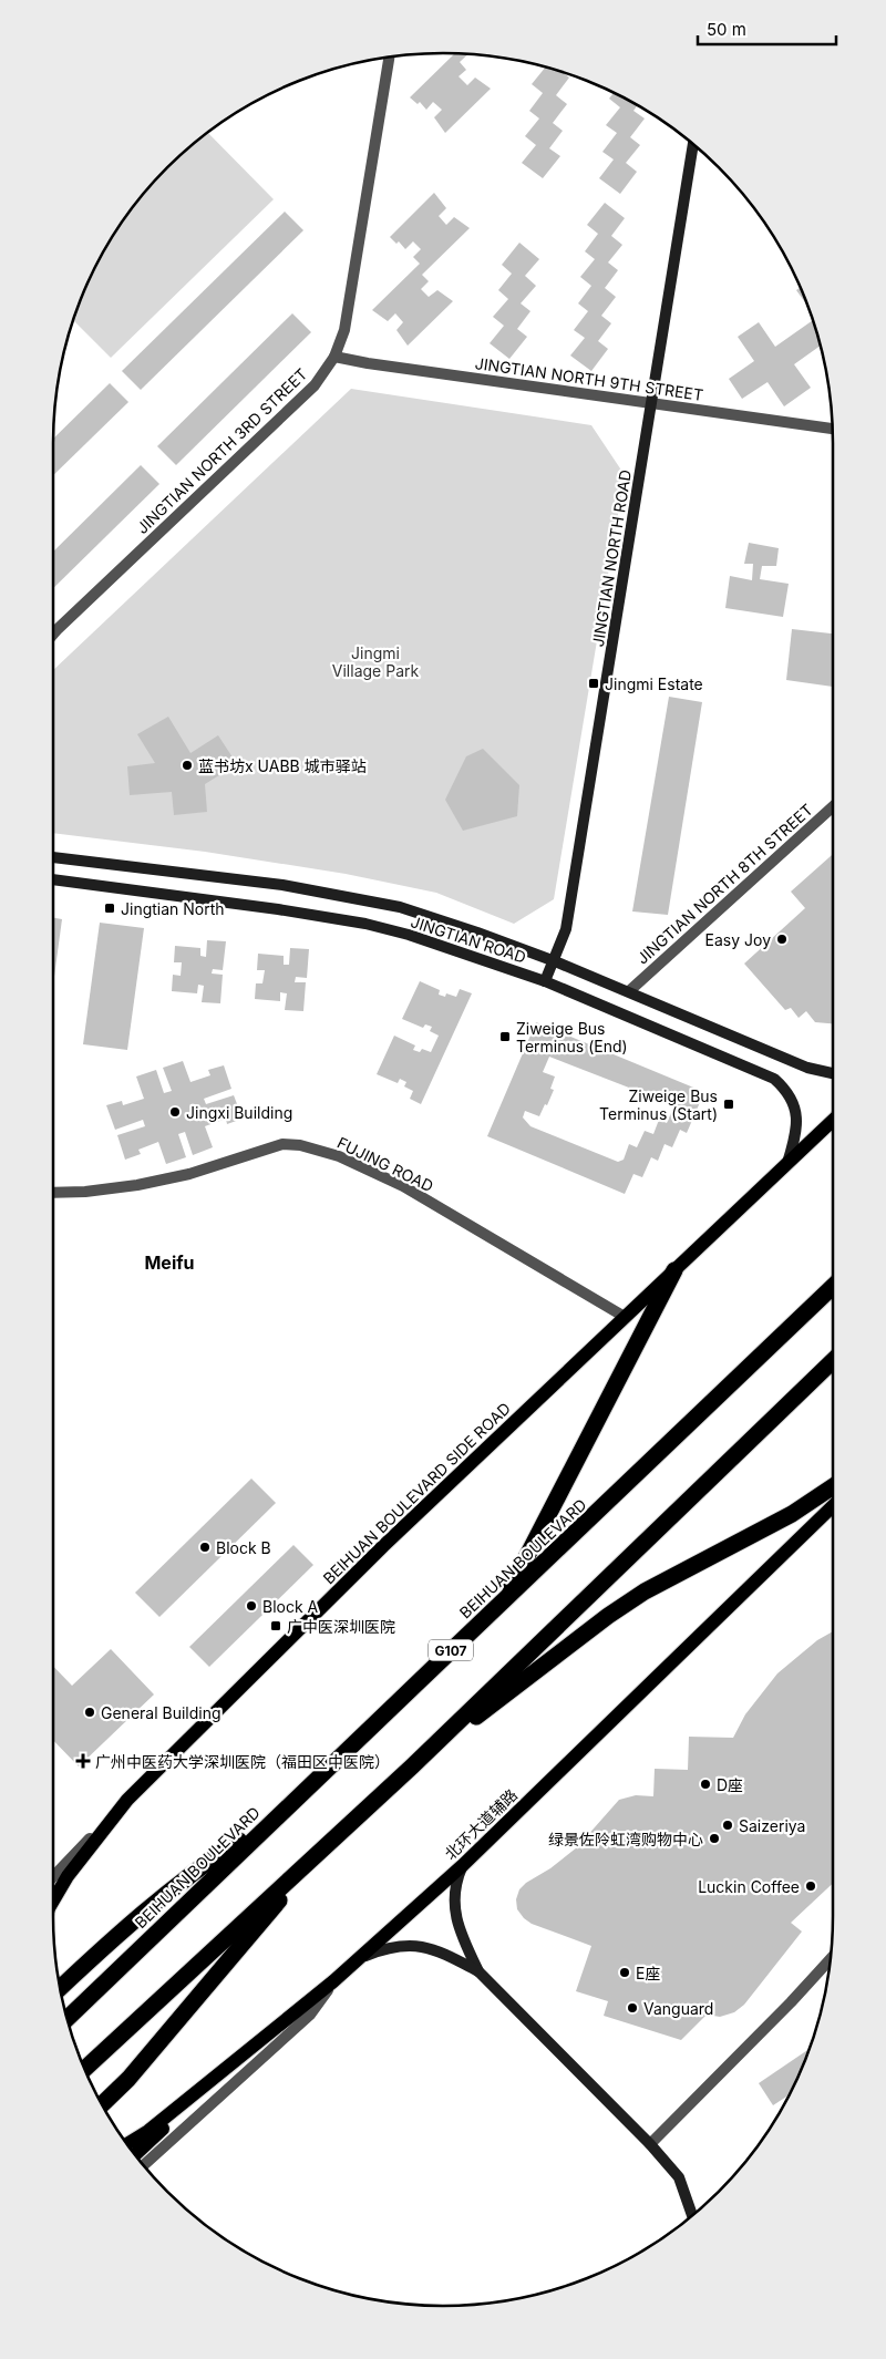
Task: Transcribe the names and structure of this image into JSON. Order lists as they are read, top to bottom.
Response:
{
  "streets": {
    "highway": ["BEIHUAN BOULEVARD", "G107"],
    "main road": [
      "JINGTIAN NORTH ROAD",
      "JINGTIAN ROAD",
      "BEIHUAN BOULEVARD SIDE ROAD",
      "北环大道辅路"
    ],
    "street": [
      "JINGTIAN NORTH 9TH STREET",
      "JINGTIAN NORTH 3RD STREET",
      "JINGTIAN NORTH 8TH STREET",
      "FUJING ROAD"
    ]
  },
  "crossings": [
    ["JINGTIAN NORTH 9TH STREET", "JINGTIAN NORTH 3RD STREET"],
    ["JINGTIAN NORTH 9TH STREET", "JINGTIAN NORTH ROAD"],
    ["JINGTIAN NORTH ROAD", "JINGTIAN ROAD"],
    ["JINGTIAN NORTH 8TH STREET", "JINGTIAN ROAD"],
    ["JINGTIAN ROAD", "BEIHUAN BOULEVARD SIDE ROAD"],
    ["FUJING ROAD", "BEIHUAN BOULEVARD SIDE ROAD"]
  ],
  "districts": ["Meifu"],
  "parks": ["Jingmi Village Park"],
  "places": {
    "transit": [
      "Jingmi Estate",
      "Jingtian North",
      "Ziweige Bus Terminus (End)",
      "Ziweige Bus Terminus (Start)",
      "广中医深圳医院"
    ],
    "other": [
      "蓝书坊x UABB 城市驿站",
      "Easy Joy",
      "Jingxi Building",
      "Block B",
      "Block A",
      "General Building",
      "D座",
      "Saizeriya",
      "绿景佐阾虹湾购物中心",
      "Luckin Coffee",
      "E座",
      "Vanguard"
    ],
    "health": ["广州中医药大学深圳医院（福田区中医院）"]
  },
  "scale_bar": "50 m"
}
